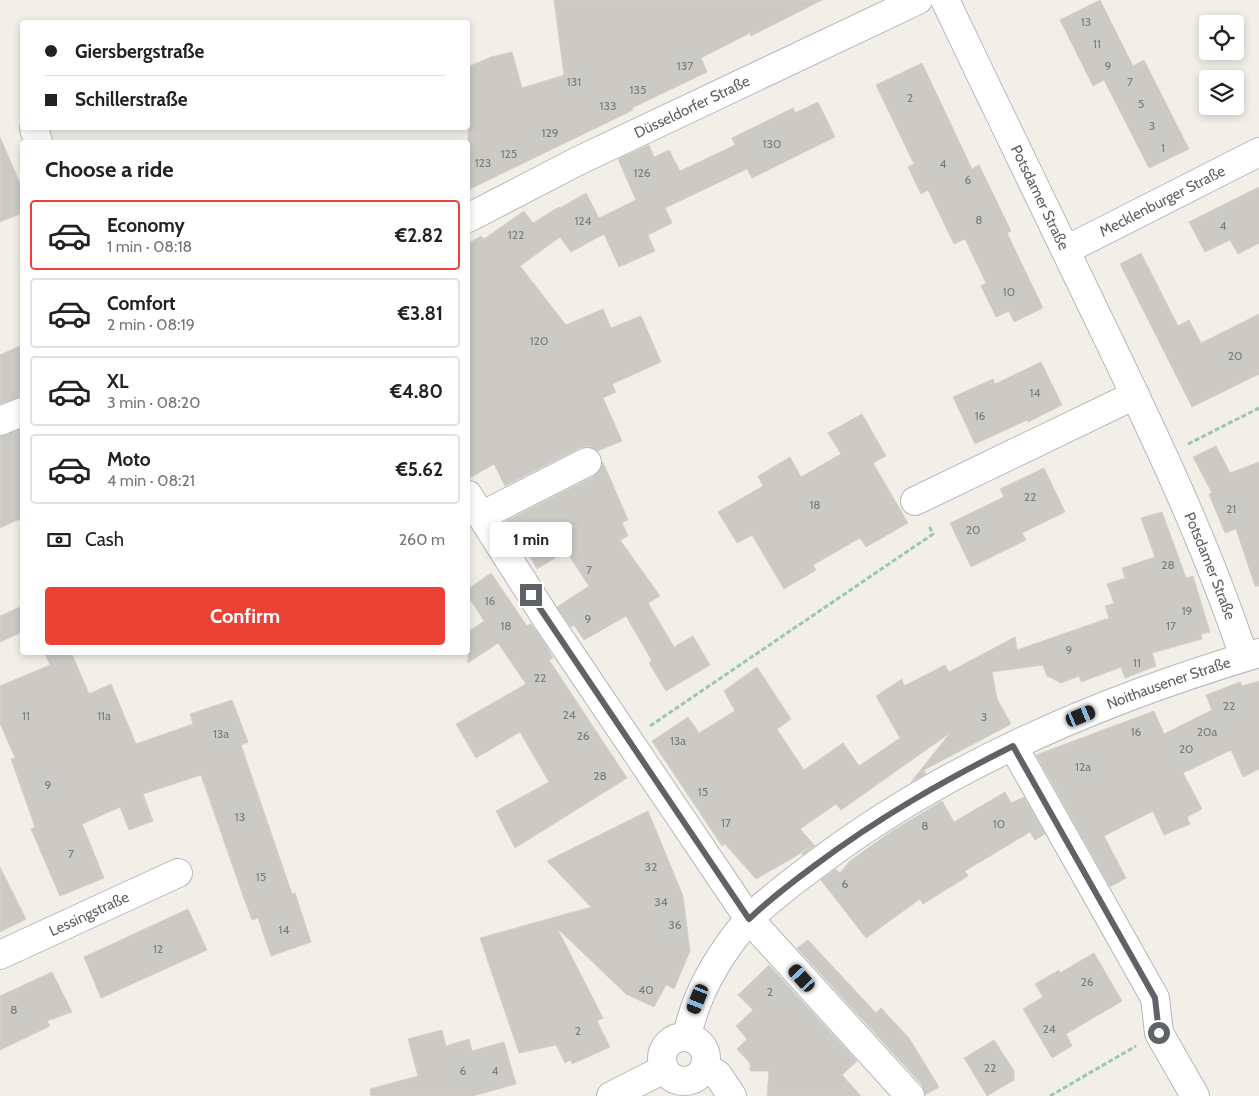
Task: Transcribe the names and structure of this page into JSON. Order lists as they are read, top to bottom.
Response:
{
  "streets": {
    "street": [
      "Düsseldorfer Straße",
      "Potsdamer Straße",
      "Mecklenburger Straße",
      "Noithausener Straße",
      "Lessingstraße"
    ]
  },
  "crossings": [
    ["Potsdamer Straße", "Mecklenburger Straße"],
    ["Potsdamer Straße", "Noithausener Straße"]
  ],
  "house_numbers": [
    "13",
    "11",
    "137",
    "9",
    "131",
    "7",
    "135",
    "2",
    "5",
    "133",
    "3",
    "129",
    "130",
    "1",
    "125",
    "123",
    "4",
    "126",
    "6",
    "8",
    "124",
    "4",
    "122",
    "10",
    "120",
    "20",
    "14",
    "16",
    "22",
    "18",
    "21",
    "20",
    "28",
    "7",
    "16",
    "19",
    "9",
    "18",
    "17",
    "9",
    "11",
    "22",
    "22",
    "24",
    "11",
    "11a",
    "3",
    "16",
    "20a",
    "13a",
    "26",
    "13a",
    "20",
    "12a",
    "28",
    "9",
    "15",
    "13",
    "17",
    "10",
    "8",
    "7",
    "32",
    "15",
    "6",
    "34",
    "36",
    "14",
    "12",
    "26",
    "40",
    "2",
    "8",
    "24",
    "2",
    "22",
    "6",
    "4"
  ],
  "page": {
    "banner": ["Giersbergstraße", "Schillerstraße"],
    "heading": "Choose a ride",
    "list": [
      {
        "name": "Economy",
        "note": "1 min · 08:18",
        "value": "€2.82"
      },
      {
        "name": "Comfort",
        "note": "2 min · 08:19",
        "value": "€3.81"
      },
      {
        "name": "XL",
        "note": "3 min · 08:20",
        "value": "€4.80"
      },
      {
        "name": "Moto",
        "note": "4 min · 08:21",
        "value": "€5.62"
      }
    ],
    "pay": ["Cash", "260 m"],
    "bubble": "1 min",
    "buttons": "Confirm"
  }
}
